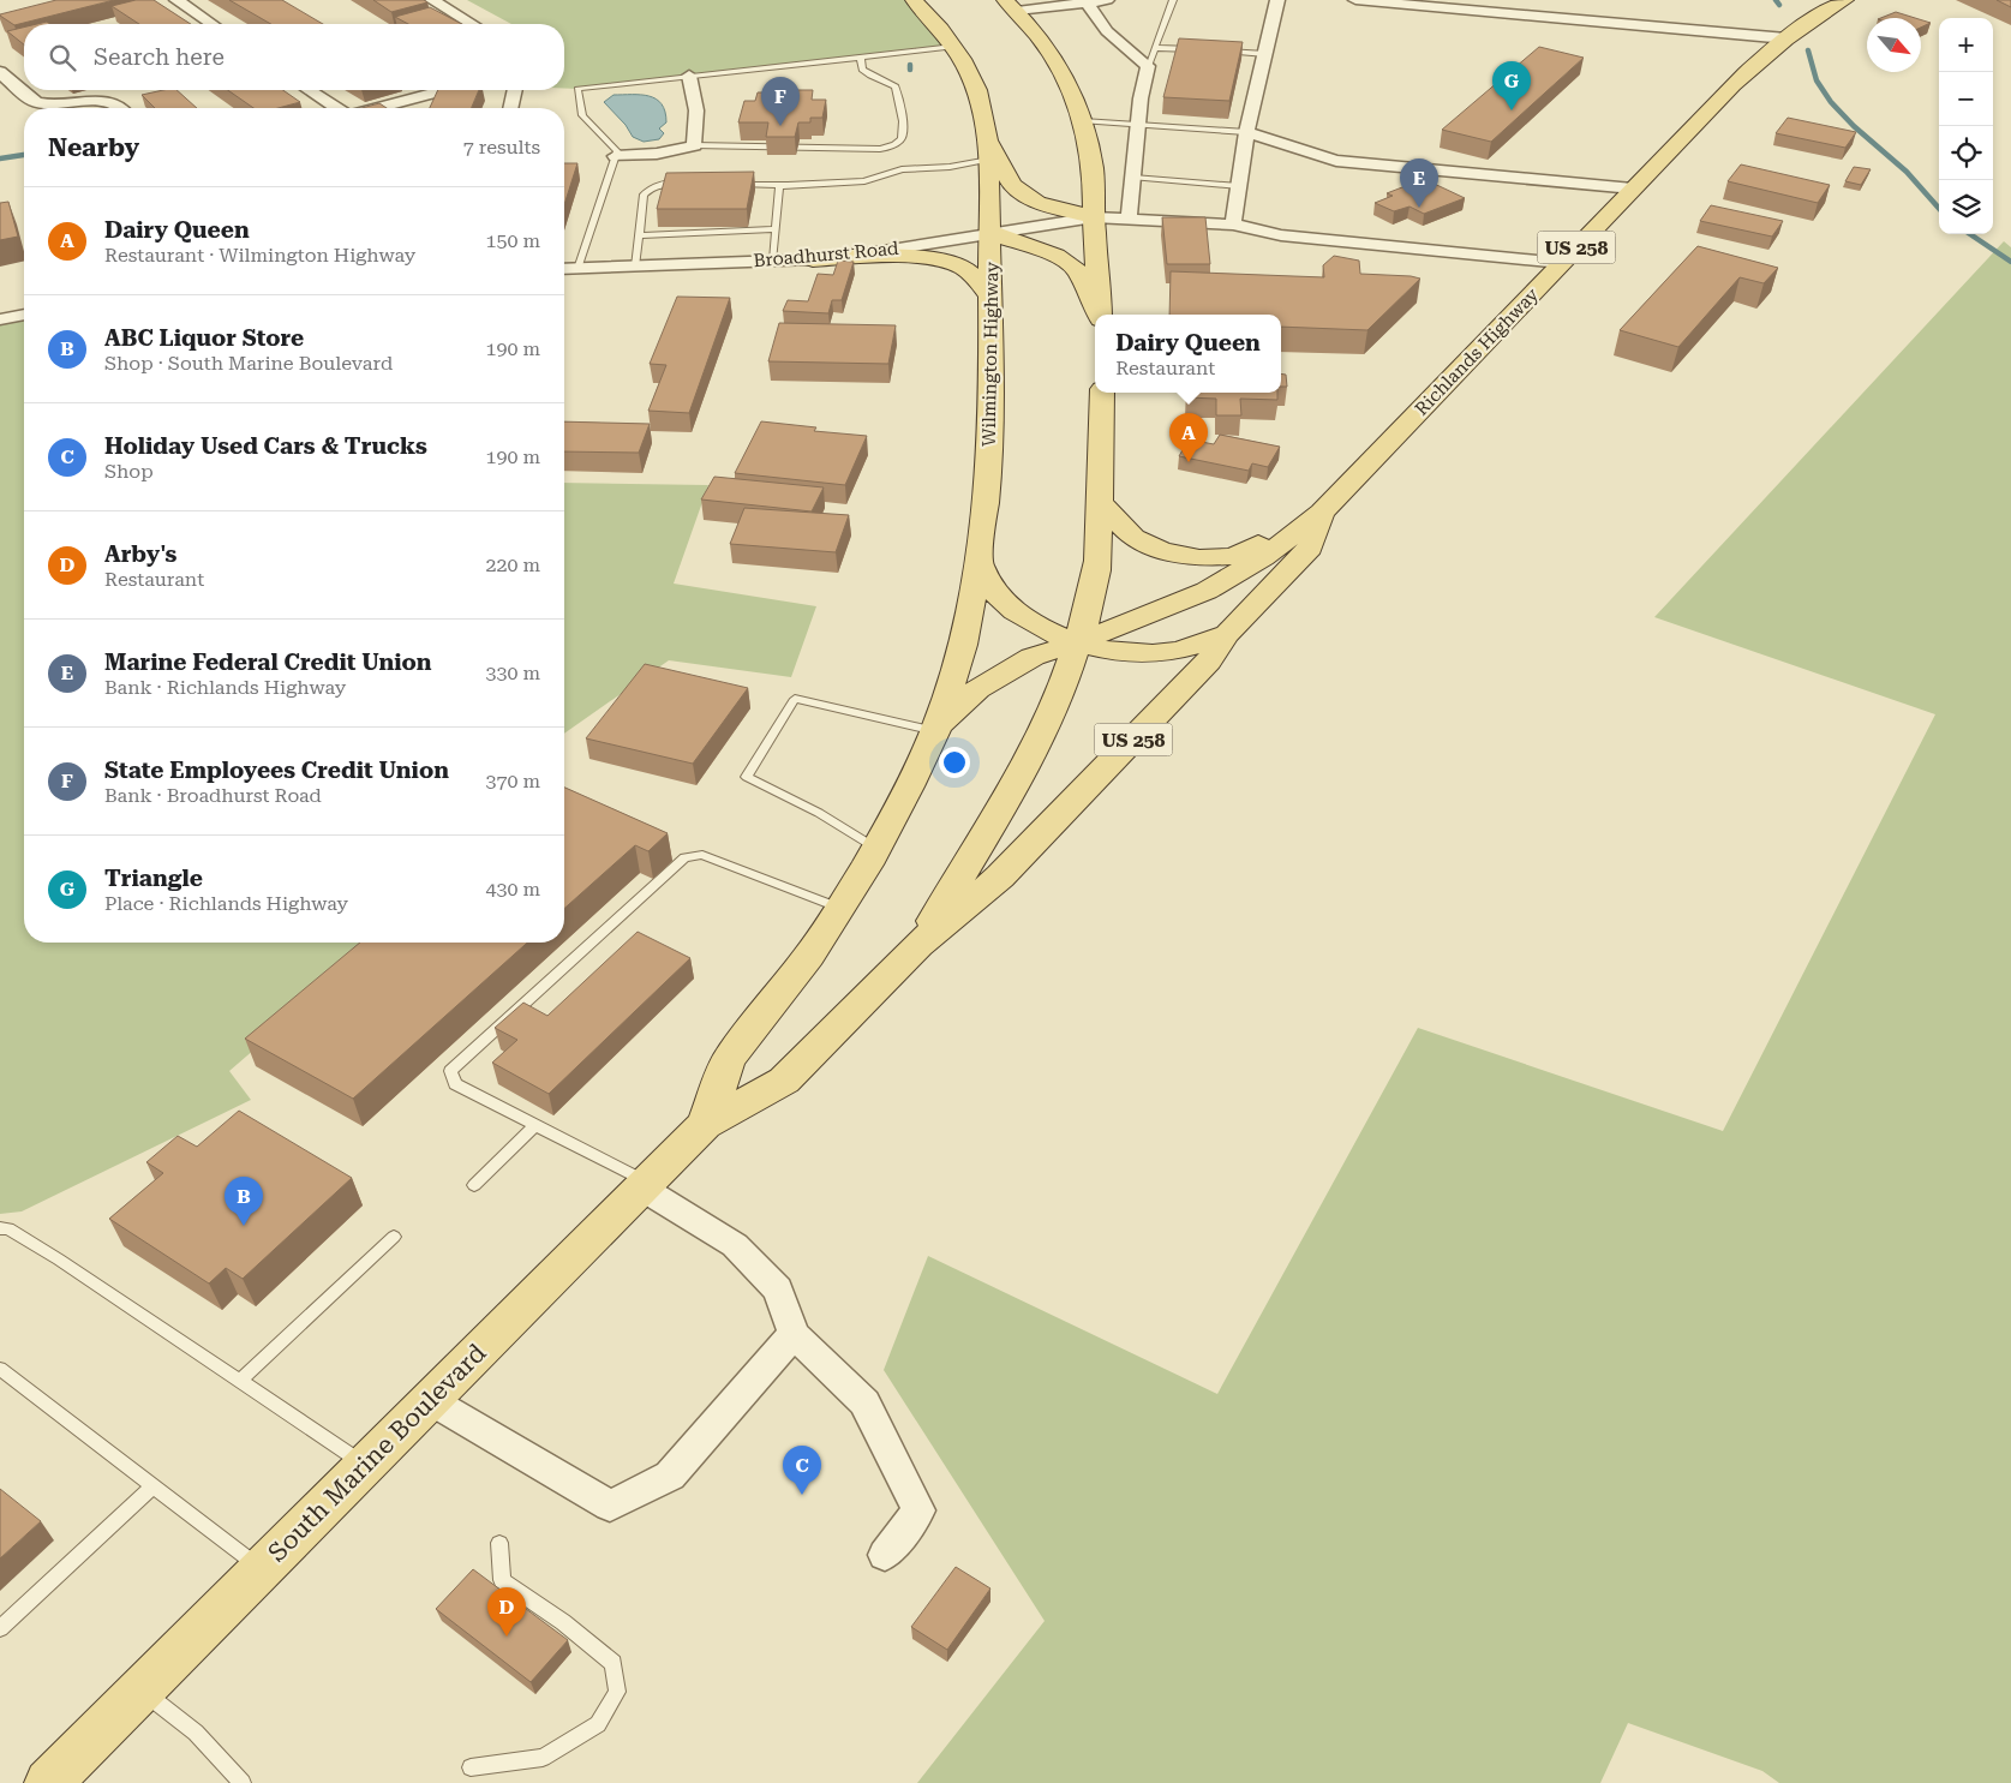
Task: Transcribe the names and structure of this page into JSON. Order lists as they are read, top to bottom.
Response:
{
  "streets": {
    "main road": [
      "US 258",
      "Richlands Highway",
      "Wilmington Highway",
      "South Marine Boulevard"
    ],
    "street": ["Broadhurst Road"]
  },
  "crossings": [
    ["Broadhurst Road", "Richlands Highway"],
    ["Broadhurst Road", "Wilmington Highway"],
    ["Richlands Highway", "Wilmington Highway"],
    ["Richlands Highway", "South Marine Boulevard"],
    ["Wilmington Highway", "South Marine Boulevard"]
  ],
  "north": "bottom right",
  "page": {
    "map_buttons": ["+", "−"],
    "search": "Search here",
    "pins": [
      "G",
      "F",
      "E",
      "A",
      "B",
      "C",
      "D"
    ],
    "heading": ["Nearby", "7 results"],
    "list": [
      {
        "mark": "A",
        "name": "Dairy Queen",
        "note": "Restaurant · Wilmington Highway",
        "value": "150 m"
      },
      {
        "mark": "B",
        "name": "ABC Liquor Store",
        "note": "Shop · South Marine Boulevard",
        "value": "190 m"
      },
      {
        "mark": "C",
        "name": "Holiday Used Cars & Trucks",
        "note": "Shop",
        "value": "190 m"
      },
      {
        "mark": "D",
        "name": "Arby's",
        "note": "Restaurant",
        "value": "220 m"
      },
      {
        "mark": "E",
        "name": "Marine Federal Credit Union",
        "note": "Bank · Richlands Highway",
        "value": "330 m"
      },
      {
        "mark": "F",
        "name": "State Employees Credit Union",
        "note": "Bank · Broadhurst Road",
        "value": "370 m"
      },
      {
        "mark": "G",
        "name": "Triangle",
        "note": "Place · Richlands Highway",
        "value": "430 m"
      }
    ],
    "popup": ["Dairy Queen", "Restaurant"]
  }
}
